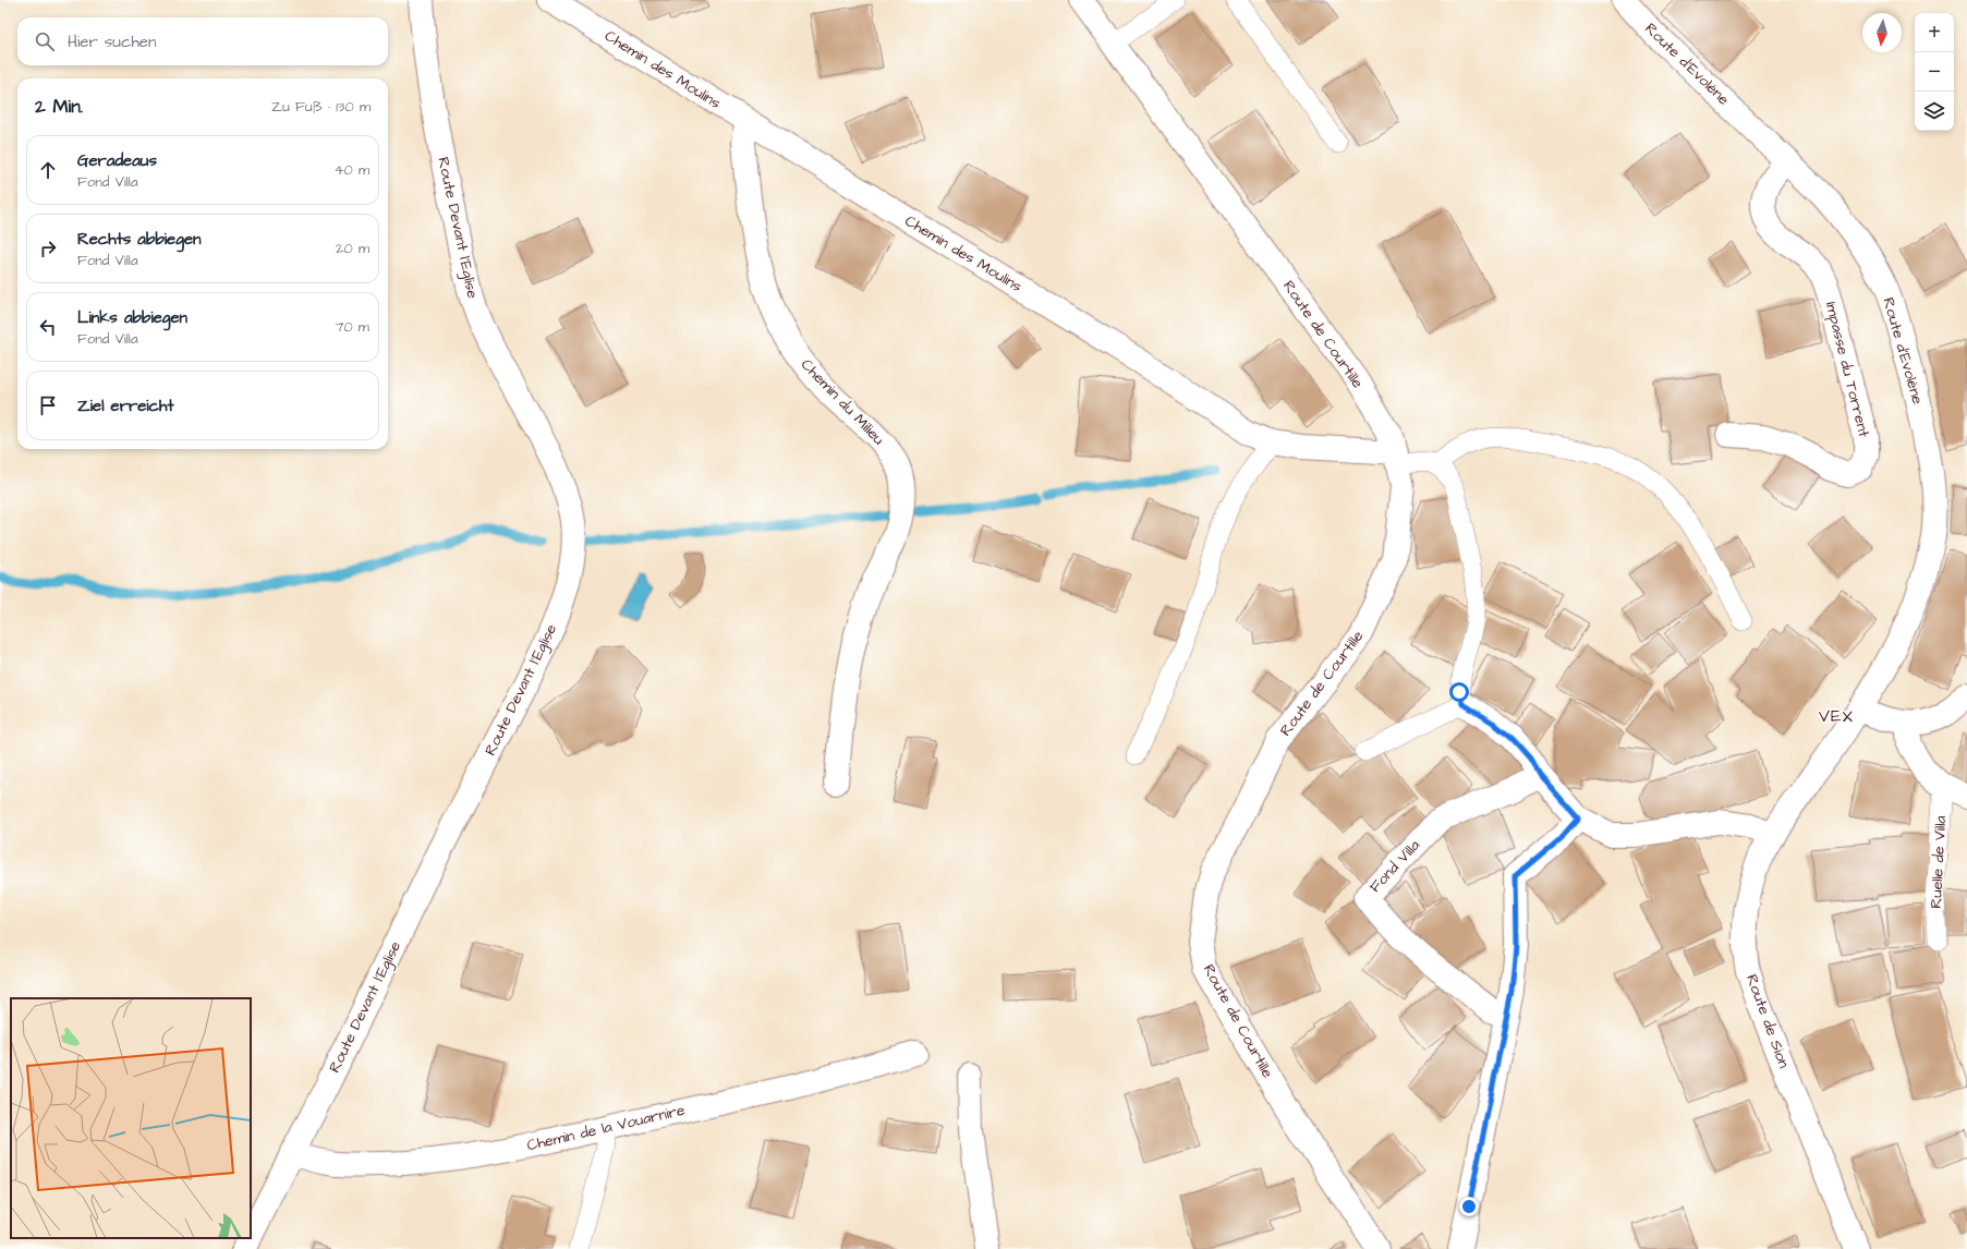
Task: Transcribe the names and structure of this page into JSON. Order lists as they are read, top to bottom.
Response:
{
  "streets": {
    "street": [
      "Route d'Evolène",
      "Chemin des Moulins",
      "Route Devant l'Eglise",
      "Route de Courtille",
      "Impasse du Torrent",
      "Chemin du Milieu",
      "Fond Villa",
      "Route de Sion",
      "Chemin de la Vouarnire"
    ],
    "lane": ["Ruelle de Villa"]
  },
  "crossings": [
    ["Route d'Evolène", "Impasse du Torrent"],
    ["Route d'Evolène", "Route de Sion"],
    ["Chemin des Moulins", "Route de Courtille"],
    ["Chemin des Moulins", "Chemin du Milieu"],
    ["Route Devant l'Eglise", "Chemin de la Vouarnire"]
  ],
  "districts": ["VEX"],
  "north": "bottom",
  "page": {
    "map_buttons": ["+", "−"],
    "search": "Hier suchen",
    "heading": ["2 Min.", "Zu Fuß · 130 m"],
    "list": [
      ["Geradeaus", "Fond Villa", "40 m"],
      ["Rechts abbiegen", "Fond Villa", "20 m"],
      ["Links abbiegen", "Fond Villa", "70 m"],
      "Ziel erreicht"
    ]
  }
}
